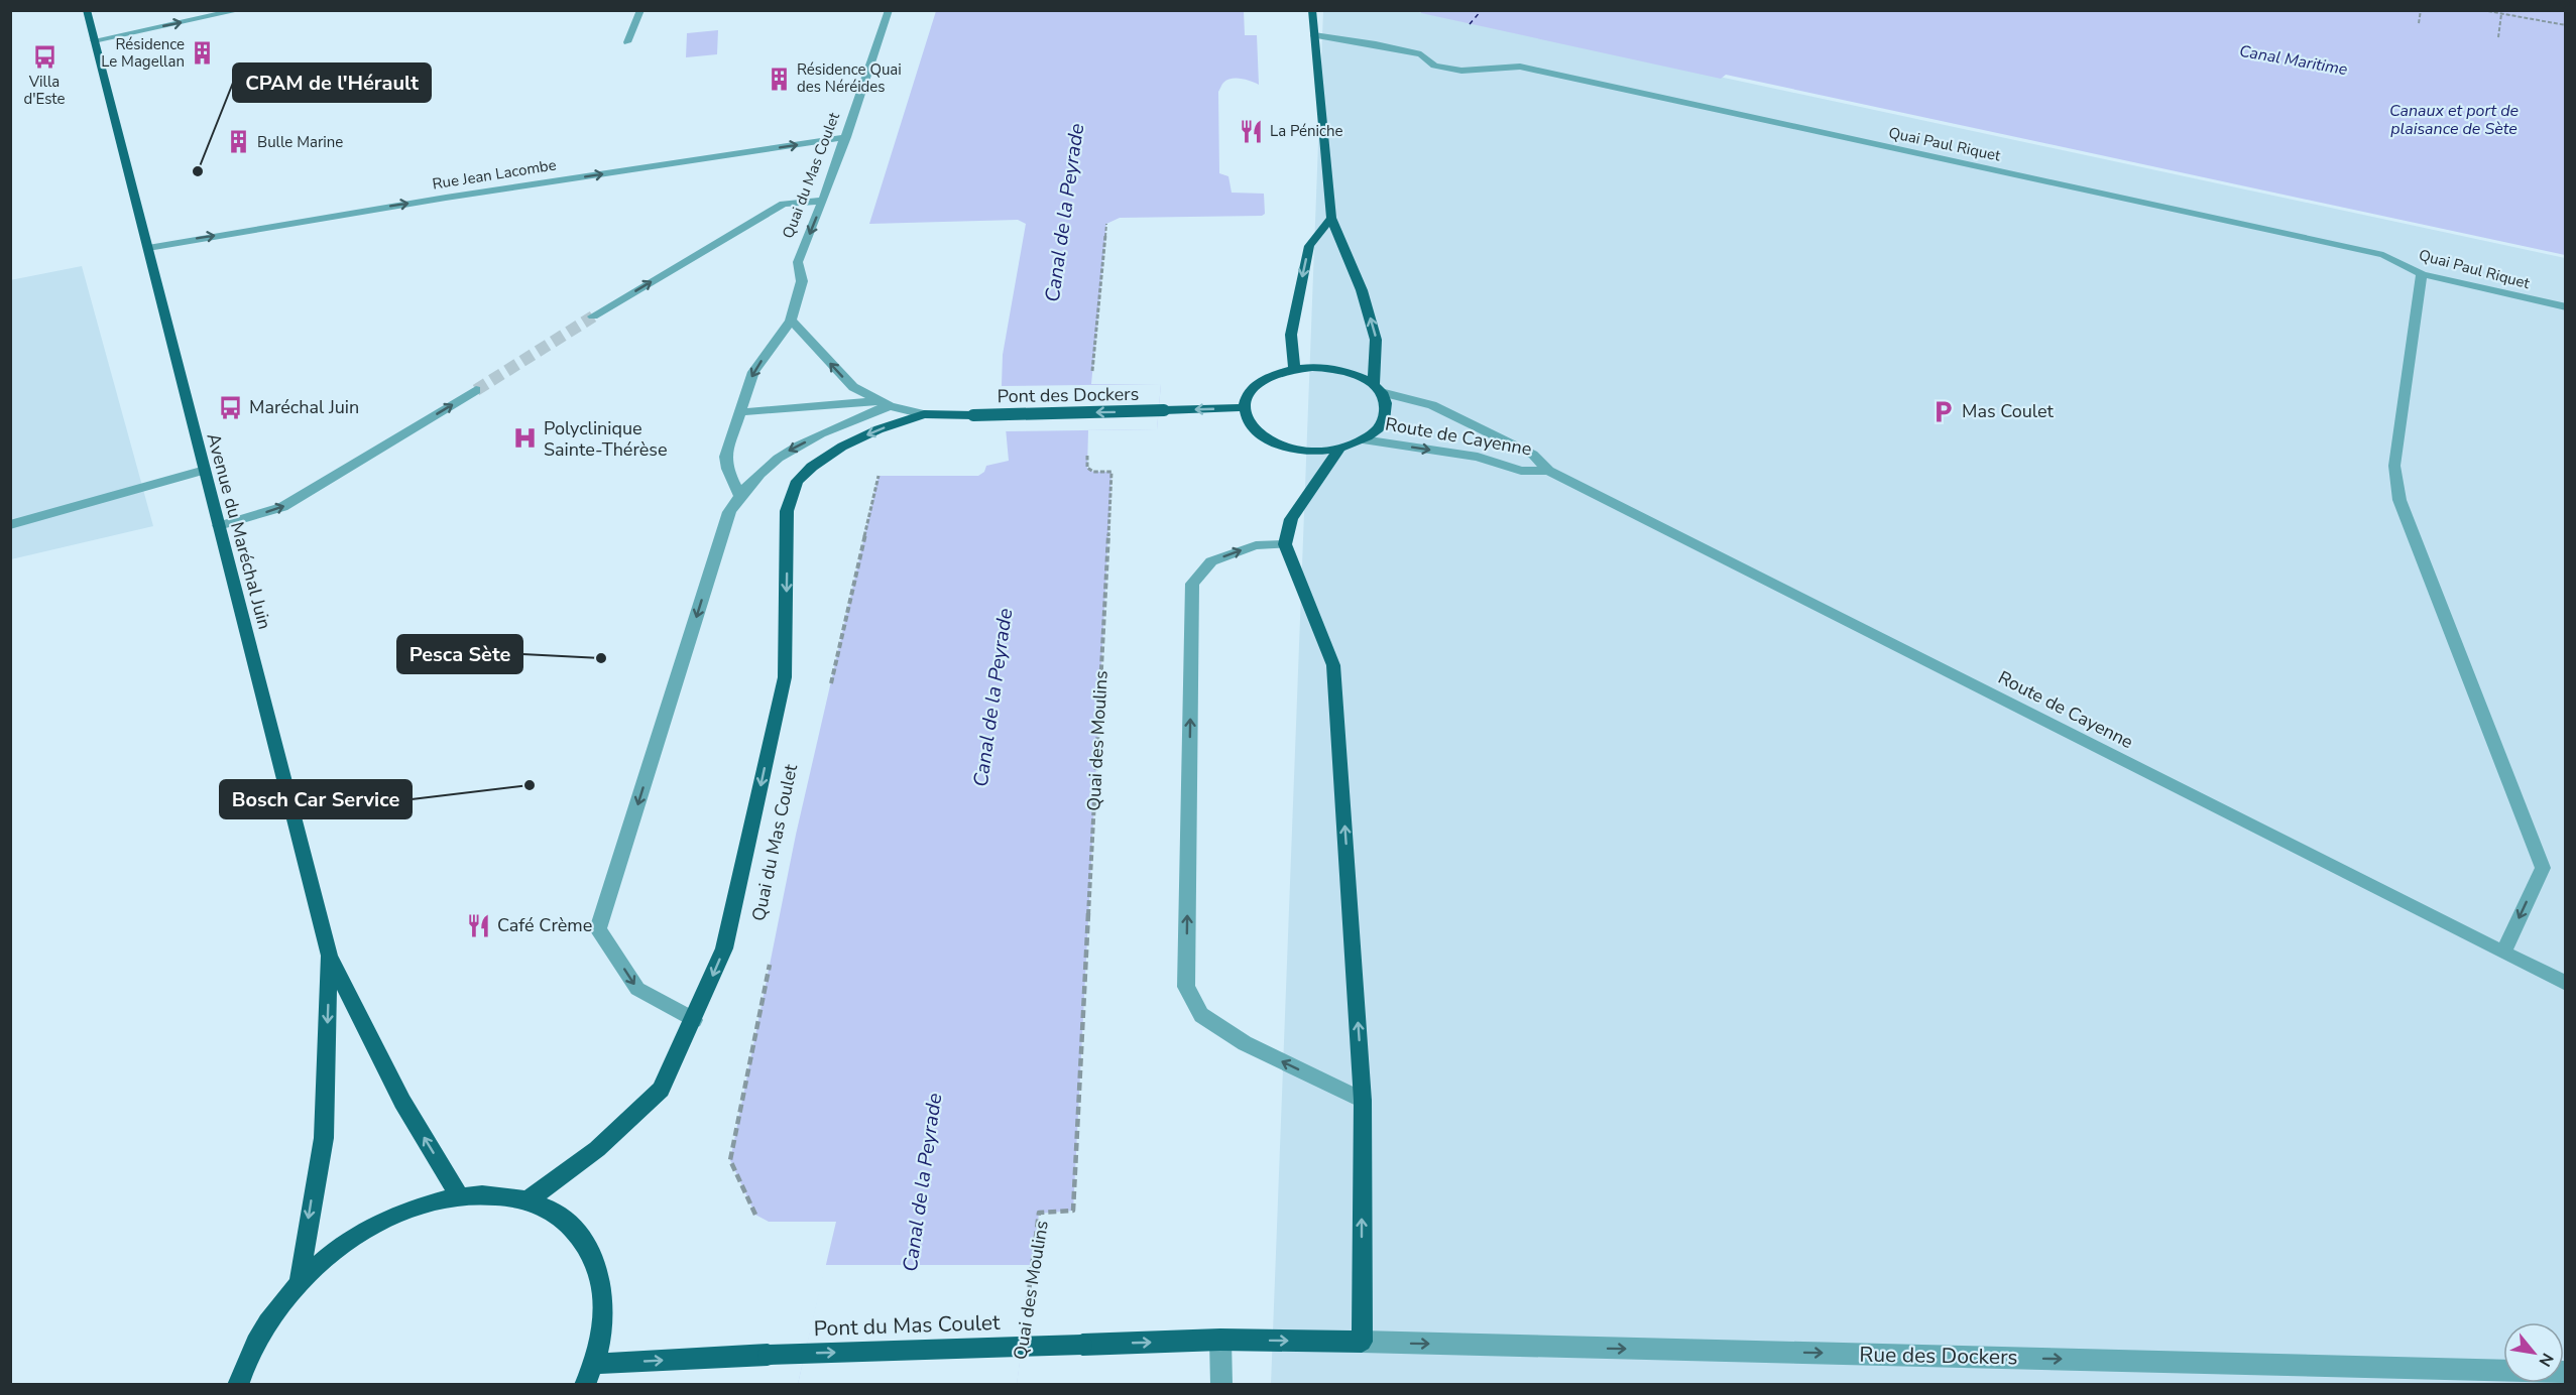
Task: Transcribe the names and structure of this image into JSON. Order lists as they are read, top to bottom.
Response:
{
  "streets": {
    "main road": [
      "Quai du Mas Coulet",
      "Pont des Dockers",
      "Avenue du Maréchal Juin",
      "Pont du Mas Coulet"
    ],
    "street": [
      "Quai Paul Riquet",
      "Rue Jean Lacombe",
      "Route de Cayenne",
      "Rue des Dockers"
    ],
    "path": ["Quai des Moulins"]
  },
  "crossings": [
    ["Rue Jean Lacombe", "Quai du Mas Coulet"],
    ["Rue Jean Lacombe", "Avenue du Maréchal Juin"],
    ["Quai du Mas Coulet", "Pont des Dockers"],
    ["Pont des Dockers", "Route de Cayenne"]
  ],
  "one_way": ["Pont des Dockers", "Pont du Mas Coulet", "Rue des Dockers"],
  "water": ["Canal Maritime", "Canaux et port de plaisance de Sète", "Canal de la Peyrade"],
  "places": {
    "building": ["Résidence Le Magellan", "Résidence Quai des Néréides", "Bulle Marine"],
    "bus stop": ["Villa d'Este", "Maréchal Juin"],
    "restaurant": ["La Péniche", "Café Crème"],
    "other": ["CPAM de l'Hérault", "Pesca Sète", "Bosch Car Service"],
    "parking": ["Mas Coulet"],
    "hospital": ["Polyclinique Sainte-Thérèse"]
  },
  "north": "bottom right"
}
